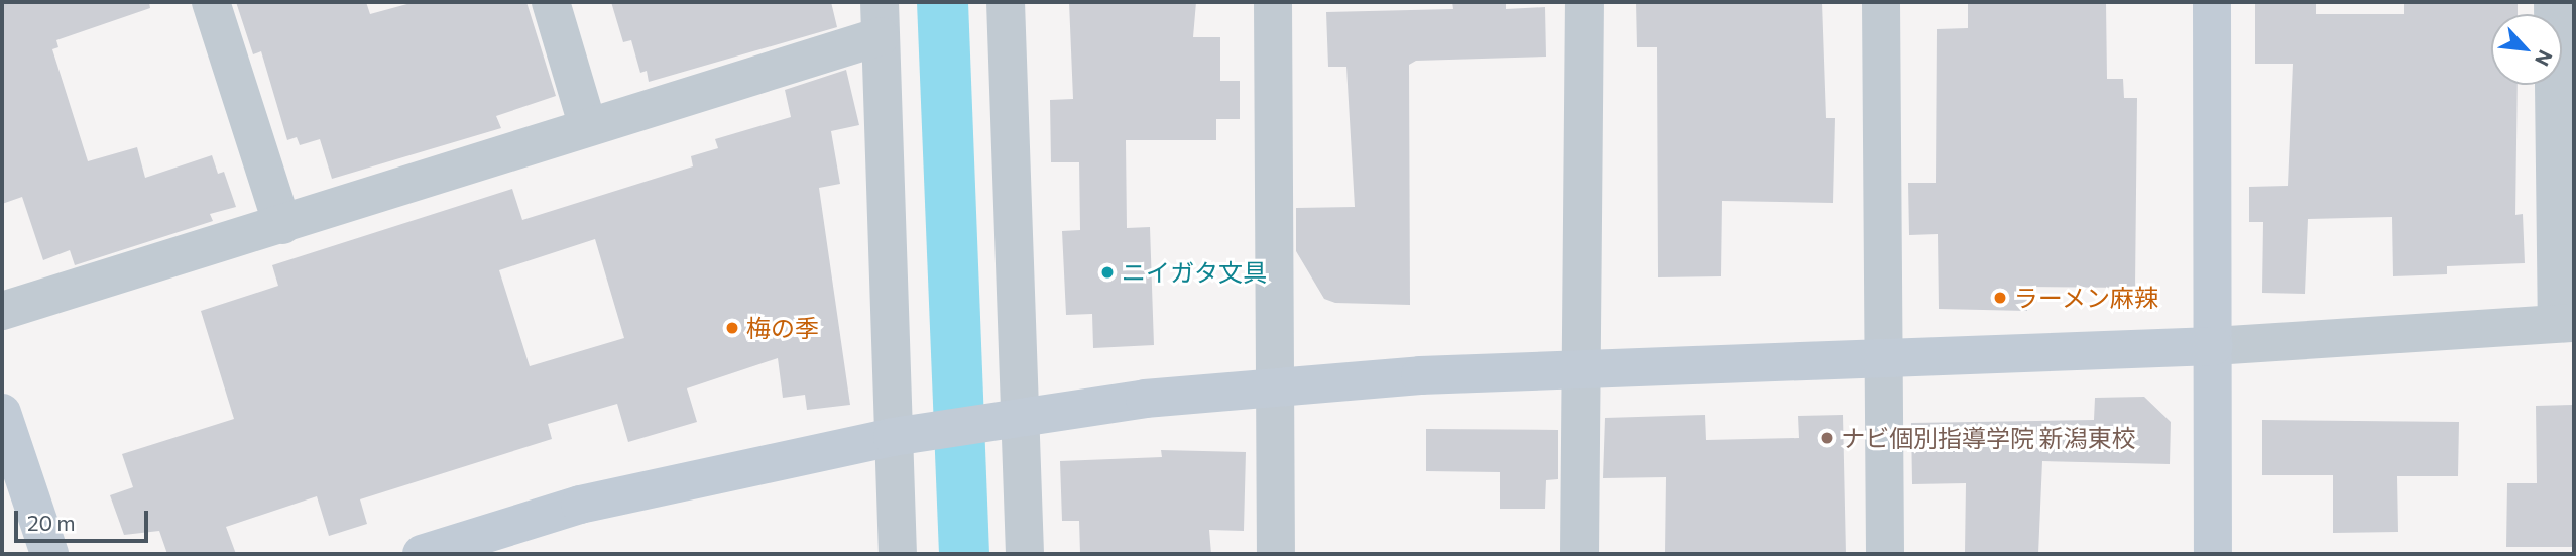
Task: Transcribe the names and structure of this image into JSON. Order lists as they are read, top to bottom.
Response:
{
  "places": [
    "ニイガタ文具",
    "ラーメン麻辣",
    "梅の季",
    "ナビ個別指導学院 新潟東校"
  ],
  "scale_bar": "20 m",
  "north": "bottom right"
}
